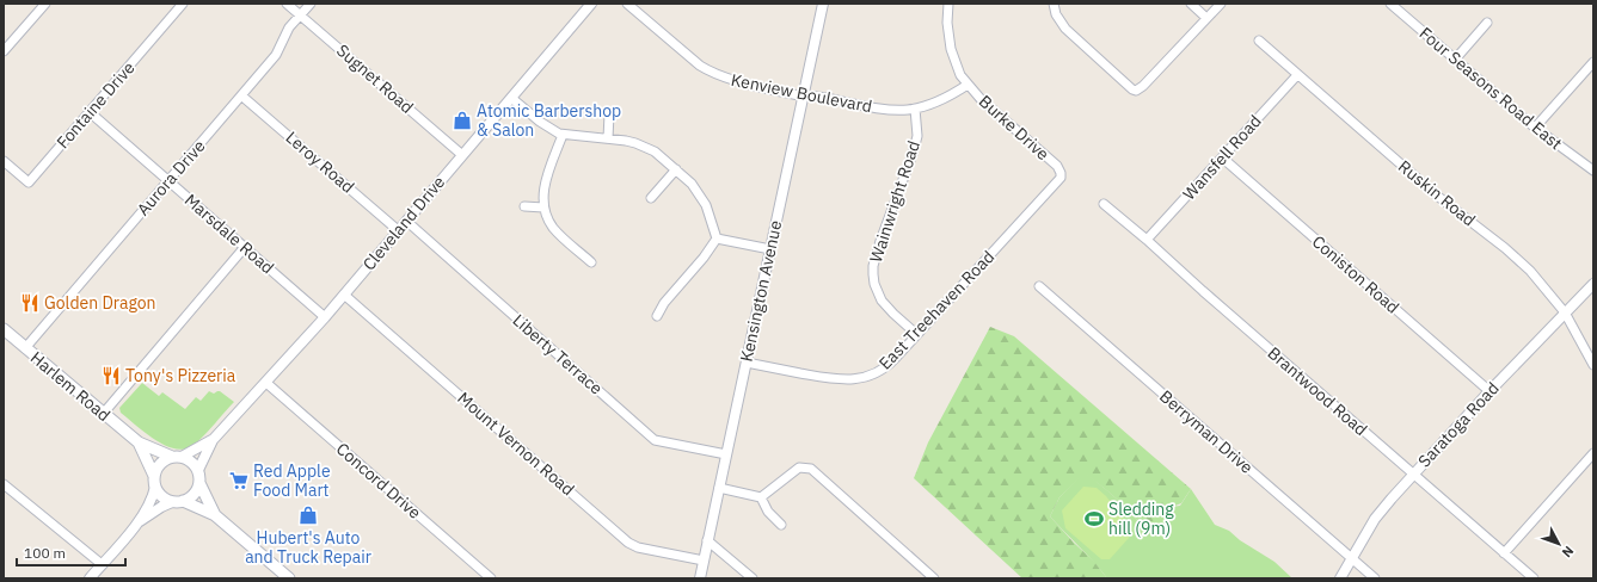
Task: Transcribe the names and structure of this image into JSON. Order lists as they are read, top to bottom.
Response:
{
  "streets": {
    "main road": ["Harlem Road"],
    "street": [
      "Sugnet Road",
      "Four Seasons Road East",
      "Kenview Boulevard",
      "Fontaine Drive",
      "Burke Drive",
      "Wansfell Road",
      "Leroy Road",
      "Aurora Drive",
      "Ruskin Road",
      "Wainwright Road",
      "Cleveland Drive",
      "Marsdale Road",
      "Coniston Road",
      "Kensington Avenue",
      "East Treehaven Road",
      "Liberty Terrace",
      "Brantwood Road",
      "Saratoga Road",
      "Berryman Drive",
      "Mount Vernon Road",
      "Concord Drive"
    ]
  },
  "crossings": [
    ["Sugnet Road", "Aurora Drive"],
    ["Sugnet Road", "Cleveland Drive"],
    ["Kenview Boulevard", "Burke Drive"],
    ["Kenview Boulevard", "Wainwright Road"],
    ["Kenview Boulevard", "Kensington Avenue"],
    ["Fontaine Drive", "Marsdale Road"],
    ["Burke Drive", "East Treehaven Road"],
    ["Wansfell Road", "Ruskin Road"],
    ["Wansfell Road", "Coniston Road"],
    ["Wansfell Road", "Brantwood Road"],
    ["Leroy Road", "Aurora Drive"],
    ["Leroy Road", "Cleveland Drive"],
    ["Aurora Drive", "Marsdale Road"],
    ["Aurora Drive", "Harlem Road"],
    ["Ruskin Road", "Saratoga Road"],
    ["Wainwright Road", "East Treehaven Road"],
    ["Cleveland Drive", "Marsdale Road"],
    ["Cleveland Drive", "Liberty Terrace"],
    ["Cleveland Drive", "Harlem Road"],
    ["Cleveland Drive", "Mount Vernon Road"],
    ["Cleveland Drive", "Concord Drive"],
    ["Coniston Road", "Saratoga Road"],
    ["Kensington Avenue", "East Treehaven Road"],
    ["Kensington Avenue", "Liberty Terrace"],
    ["Kensington Avenue", "Mount Vernon Road"],
    ["Brantwood Road", "Saratoga Road"],
    ["Saratoga Road", "Berryman Drive"]
  ],
  "places": {
    "shop": ["Atomic Barbershop & Salon", "Hubert's Auto and Truck Repair"],
    "restaurant": ["Golden Dragon", "Tony's Pizzeria"],
    "supermarket": ["Red Apple Food Mart"],
    "sports": ["Sledding hill (9m)"]
  },
  "scale_bar": "100 m",
  "north": "bottom right"
}
